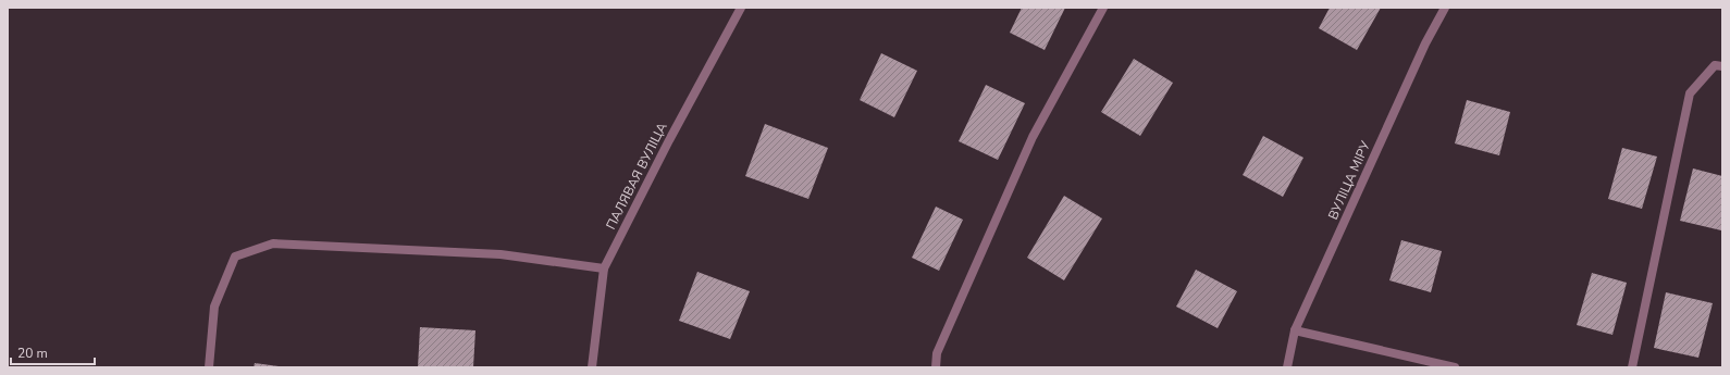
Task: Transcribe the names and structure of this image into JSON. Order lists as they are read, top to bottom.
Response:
{
  "streets": {
    "street": ["ПАЛЯВАЯ ВУЛІЦА", "ВУЛІЦА МІРУ"]
  },
  "scale_bar": "20 m"
}
